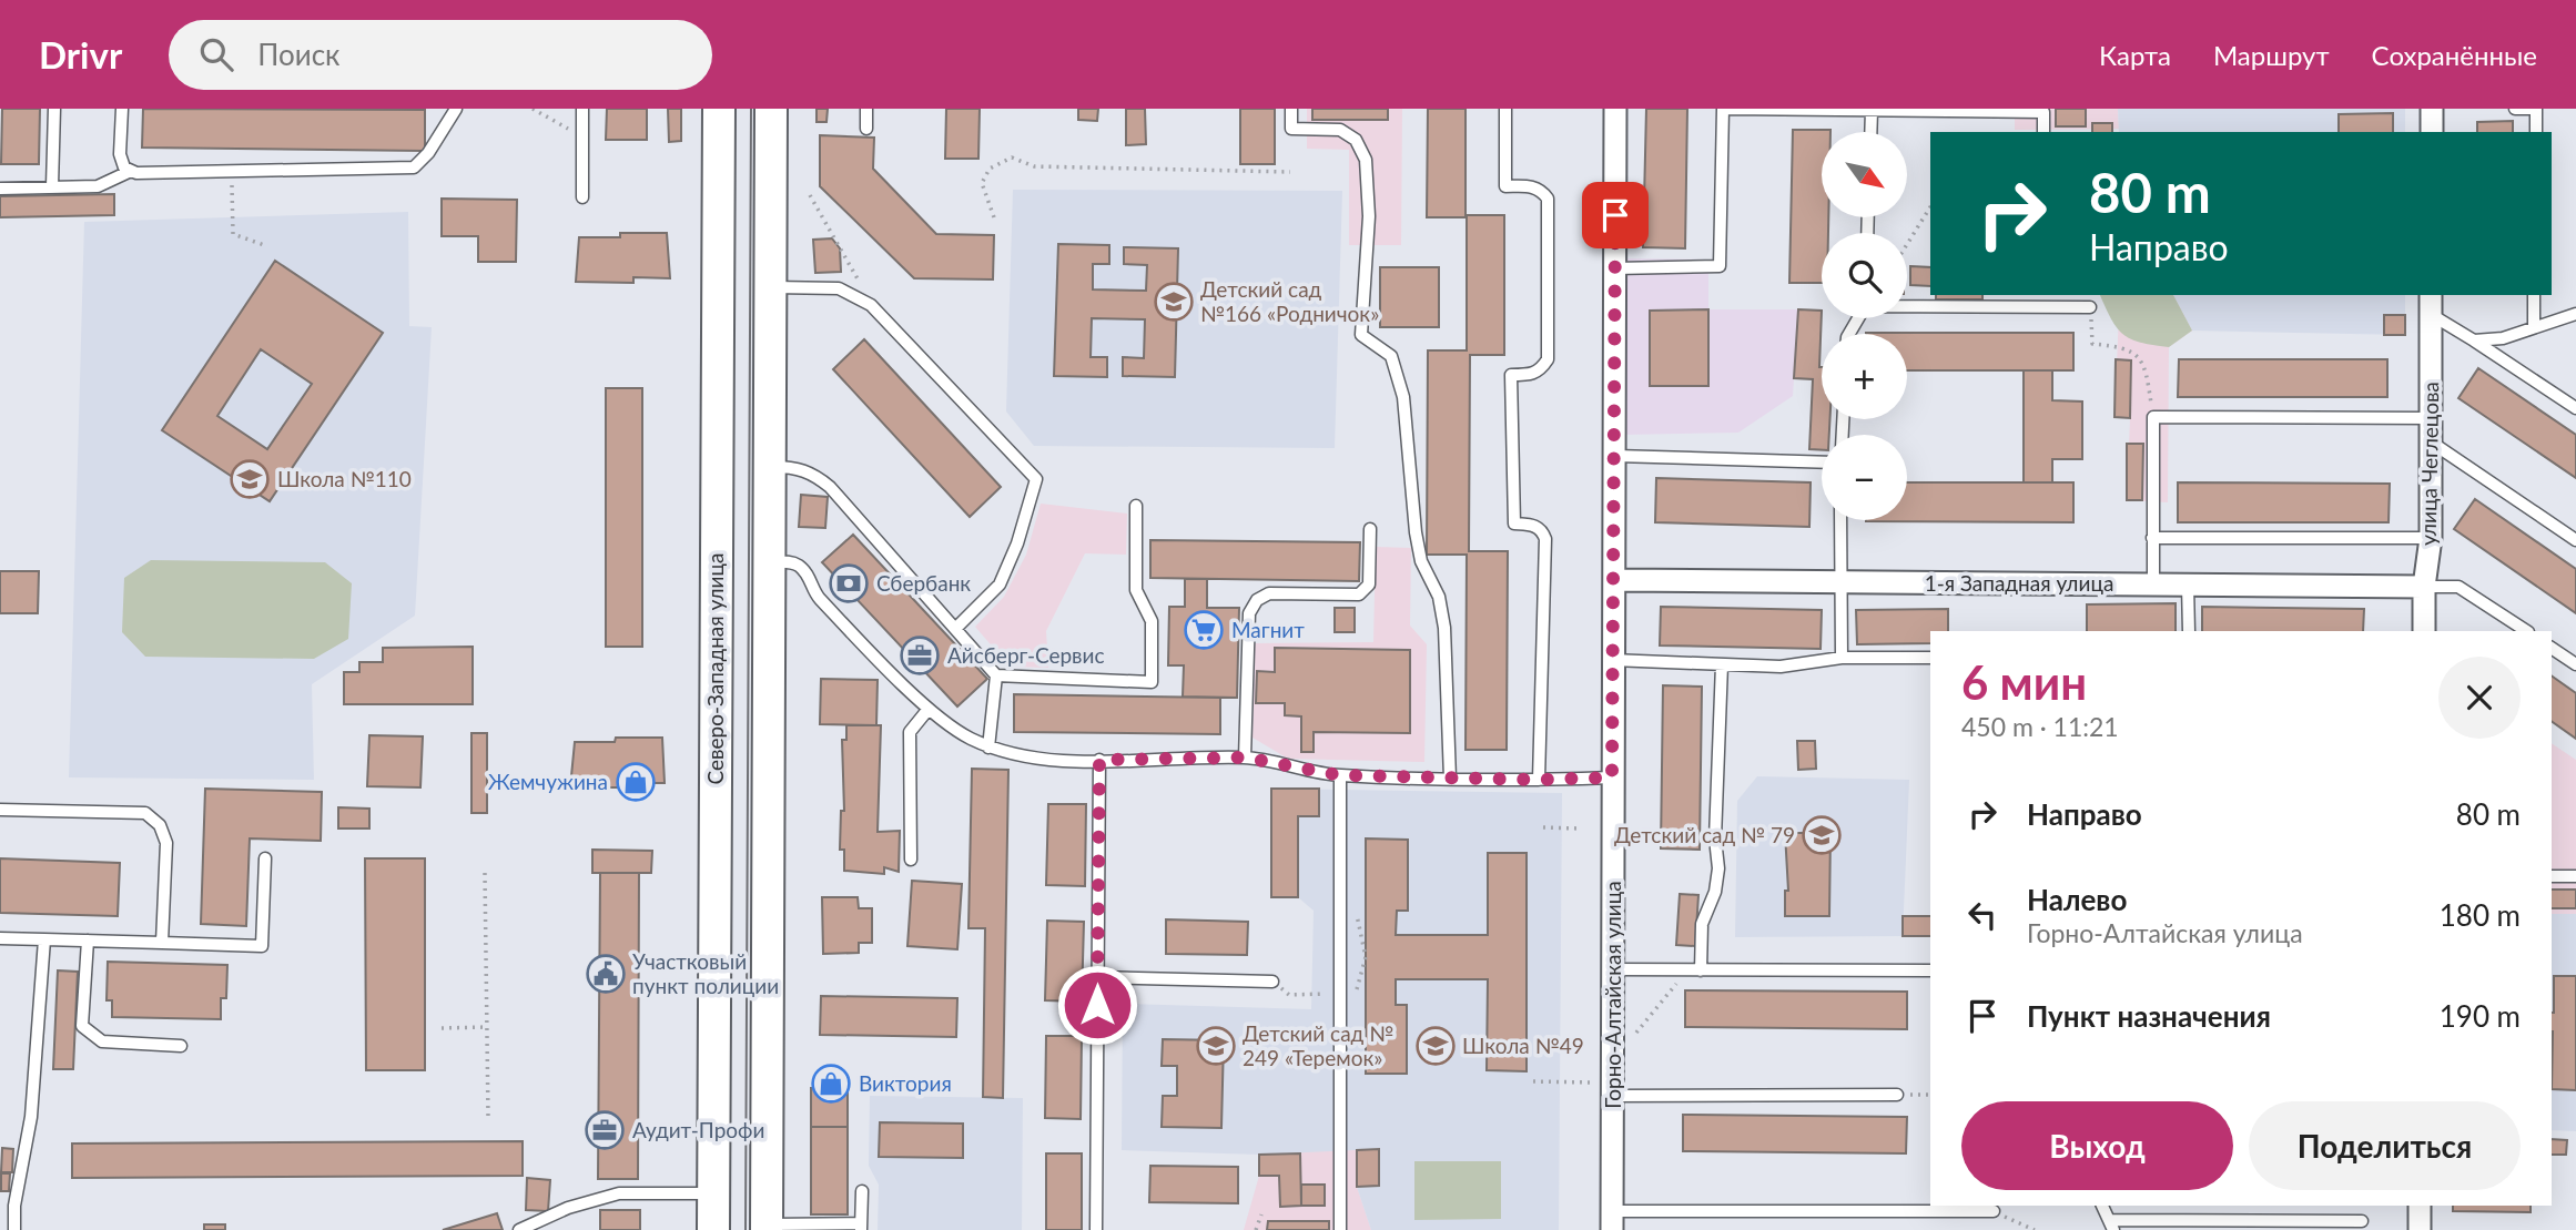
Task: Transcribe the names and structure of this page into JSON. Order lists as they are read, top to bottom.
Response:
{
  "streets": {
    "main road": ["Северо-Западная улица"],
    "street": ["улица Чеглецова", "1-я Западная улица", "Горно-Алтайская улица"]
  },
  "crossings": [
    ["улица Чеглецова", "1-я Западная улица"],
    ["1-я Западная улица", "Горно-Алтайская улица"]
  ],
  "places": {
    "school or university": [
      "Детский сад №166 «Родничок»",
      "Школа №110",
      "Детский сад № 79",
      "Детский сад № 249 «Теремок»",
      "Школа №49"
    ],
    "bank": ["Сбербанк"],
    "supermarket": ["Магнит"],
    "office": ["Айсберг-Сервис", "Аудит-Профи"],
    "shop": ["Жемчужина", "Виктория"],
    "public building": ["Участковый пункт полиции"]
  },
  "north": "bottom right",
  "page": {
    "header": "Drivr",
    "search": "Поиск",
    "nav": ["Карта", "Маршрут", "Сохранённые"],
    "map_buttons": ["+", "−"],
    "turn": ["80 m", "Направо"],
    "heading": ["6 мин", "450 m · 11:21"],
    "list": [
      {
        "name": "Направо",
        "value": "80 m"
      },
      {
        "name": "Налево",
        "note": "Горно-Алтайская улица",
        "value": "180 m"
      },
      {
        "name": "Пункт назначения",
        "value": "190 m"
      }
    ],
    "buttons": ["Выход", "Поделиться"]
  }
}
